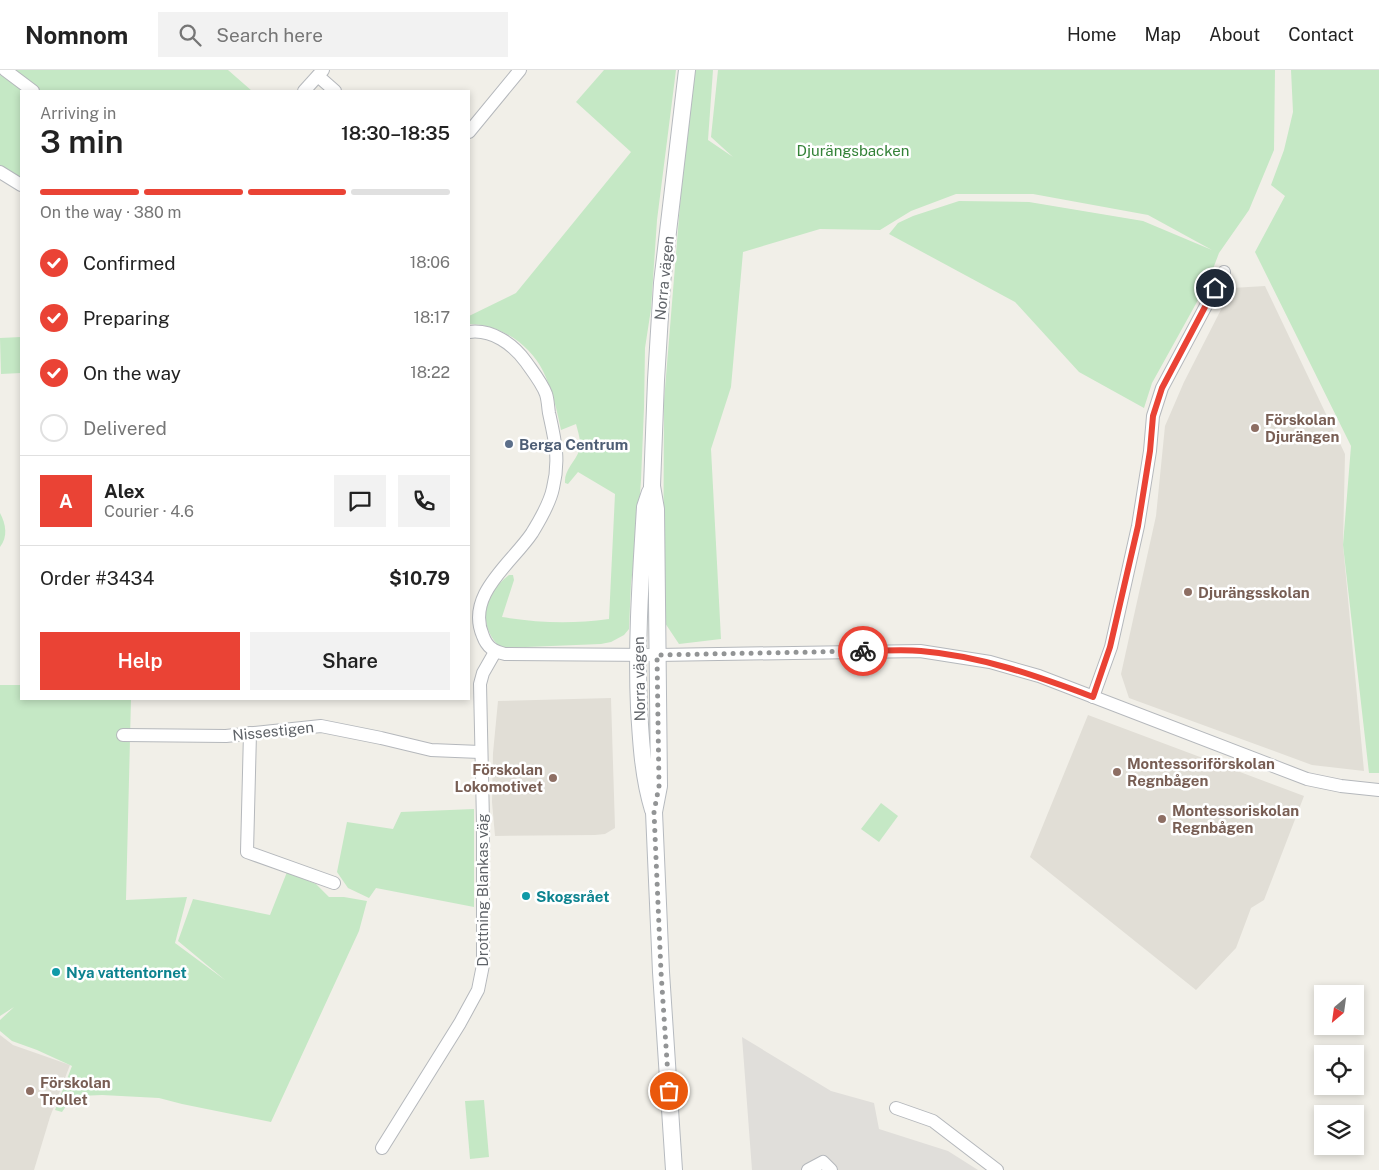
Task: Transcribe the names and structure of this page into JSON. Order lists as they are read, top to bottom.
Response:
{
  "streets": {
    "main road": ["Norra vägen"],
    "street": ["Nissestigen", "Drottning Blankas väg"]
  },
  "crossings": [
    ["Nissestigen", "Drottning Blankas väg"]
  ],
  "parks": ["Djurängsbacken"],
  "places": [
    "Förskolan Djurängen",
    "Berga Centrum",
    "Djurängsskolan",
    "Montessoriförskolan Regnbågen",
    "Förskolan Lokomotivet",
    "Montessoriskolan Regnbågen",
    "Skogsrået",
    "Nya vattentornet",
    "Förskolan Trollet"
  ],
  "north": "bottom left",
  "page": {
    "header": "Nomnom",
    "search": "Search here",
    "nav": [
      "Home",
      "Map",
      "About",
      "Contact"
    ],
    "heading": ["3 min", "Arriving in", "18:30–18:35"],
    "panel": [
      "Alex",
      "Courier · 4.6",
      "Order #3434",
      "$10.79"
    ],
    "bar": "On the way · 380 m",
    "list": [
      ["Confirmed", "18:06"],
      ["Preparing", "18:17"],
      ["On the way", "18:22"],
      "Delivered"
    ],
    "round": "A",
    "buttons": ["Help", "Share"]
  }
}
